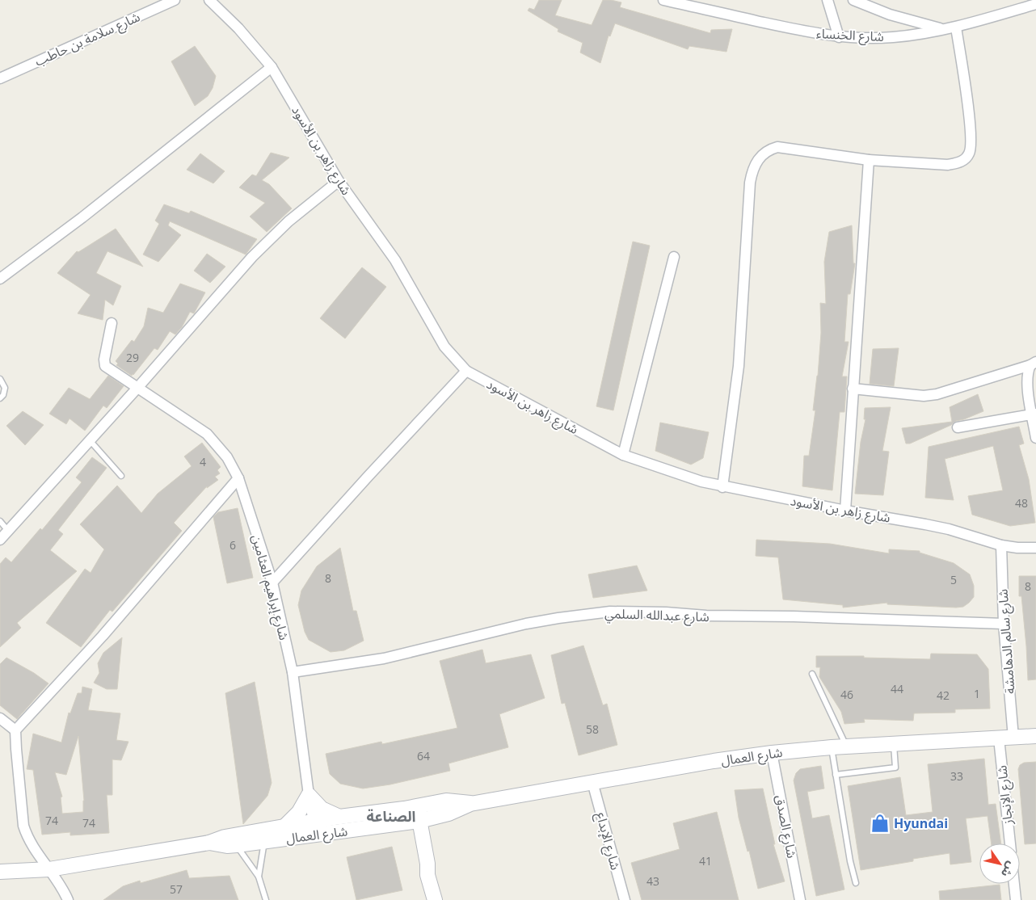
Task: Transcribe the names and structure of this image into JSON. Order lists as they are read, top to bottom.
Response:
{
  "streets": {
    "street": [
      "شارع الخنساء",
      "شارع سلامة بن حاطب",
      "شارع زاهر بن الأسود",
      "شارع إبراهيم العثامين",
      "شارع عبدالله السلمي",
      "شارع سالم الدهامشة",
      "شارع العمال",
      "شارع الإنجاز",
      "شارع الصدق",
      "شارع الإبداع"
    ]
  },
  "crossings": [
    ["شارع زاهر بن الأسود", "شارع سالم الدهامشة"],
    ["شارع إبراهيم العثامين", "شارع عبدالله السلمي"],
    ["شارع إبراهيم العثامين", "شارع العمال"],
    ["شارع عبدالله السلمي", "شارع سالم الدهامشة"],
    ["شارع سالم الدهامشة", "شارع العمال"],
    ["شارع العمال", "شارع الإنجاز"],
    ["شارع العمال", "شارع الصدق"],
    ["شارع العمال", "شارع الإبداع"]
  ],
  "districts": ["الصناعة"],
  "places": {
    "shop": ["Hyundai"]
  },
  "house_numbers": [
    "29",
    "4",
    "48",
    "6",
    "8",
    "5",
    "8",
    "44",
    "1",
    "46",
    "42",
    "58",
    "64",
    "33",
    "74",
    "74",
    "41",
    "43",
    "57"
  ],
  "north": "bottom right"
}
